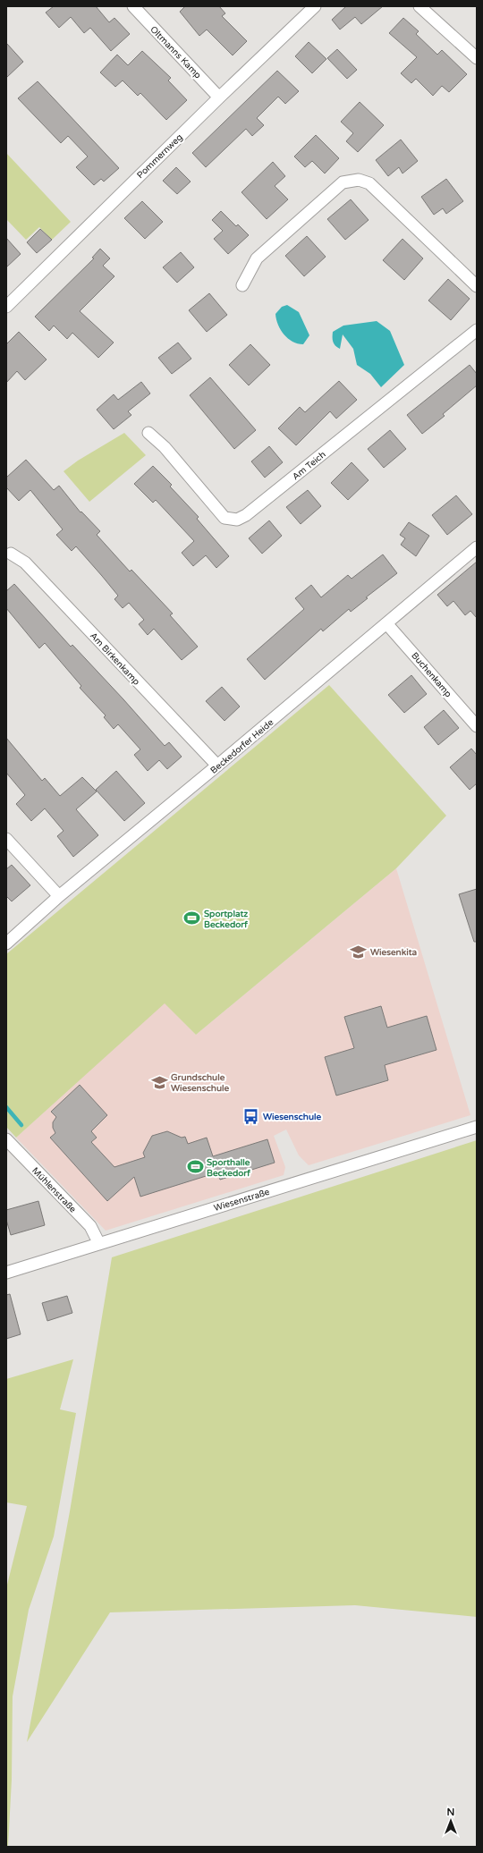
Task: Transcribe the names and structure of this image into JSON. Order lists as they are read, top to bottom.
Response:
{
  "streets": {
    "street": [
      "Oltmanns Kamp",
      "Pommernweg",
      "Am Teich",
      "Am Birkenkamp",
      "Buchenkamp",
      "Beckedorfer Heide",
      "Mühlenstraße",
      "Wiesenstraße"
    ]
  },
  "crossings": [
    ["Oltmanns Kamp", "Pommernweg"],
    ["Am Birkenkamp", "Beckedorfer Heide"],
    ["Buchenkamp", "Beckedorfer Heide"],
    ["Mühlenstraße", "Wiesenstraße"]
  ],
  "places": {
    "sports": ["Sportplatz Beckedorf", "Sporthalle Beckedorf"],
    "school or university": ["Wiesenkita", "Grundschule Wiesenschule"],
    "bus stop": ["Wiesenschule"]
  },
  "north": "top"
}
